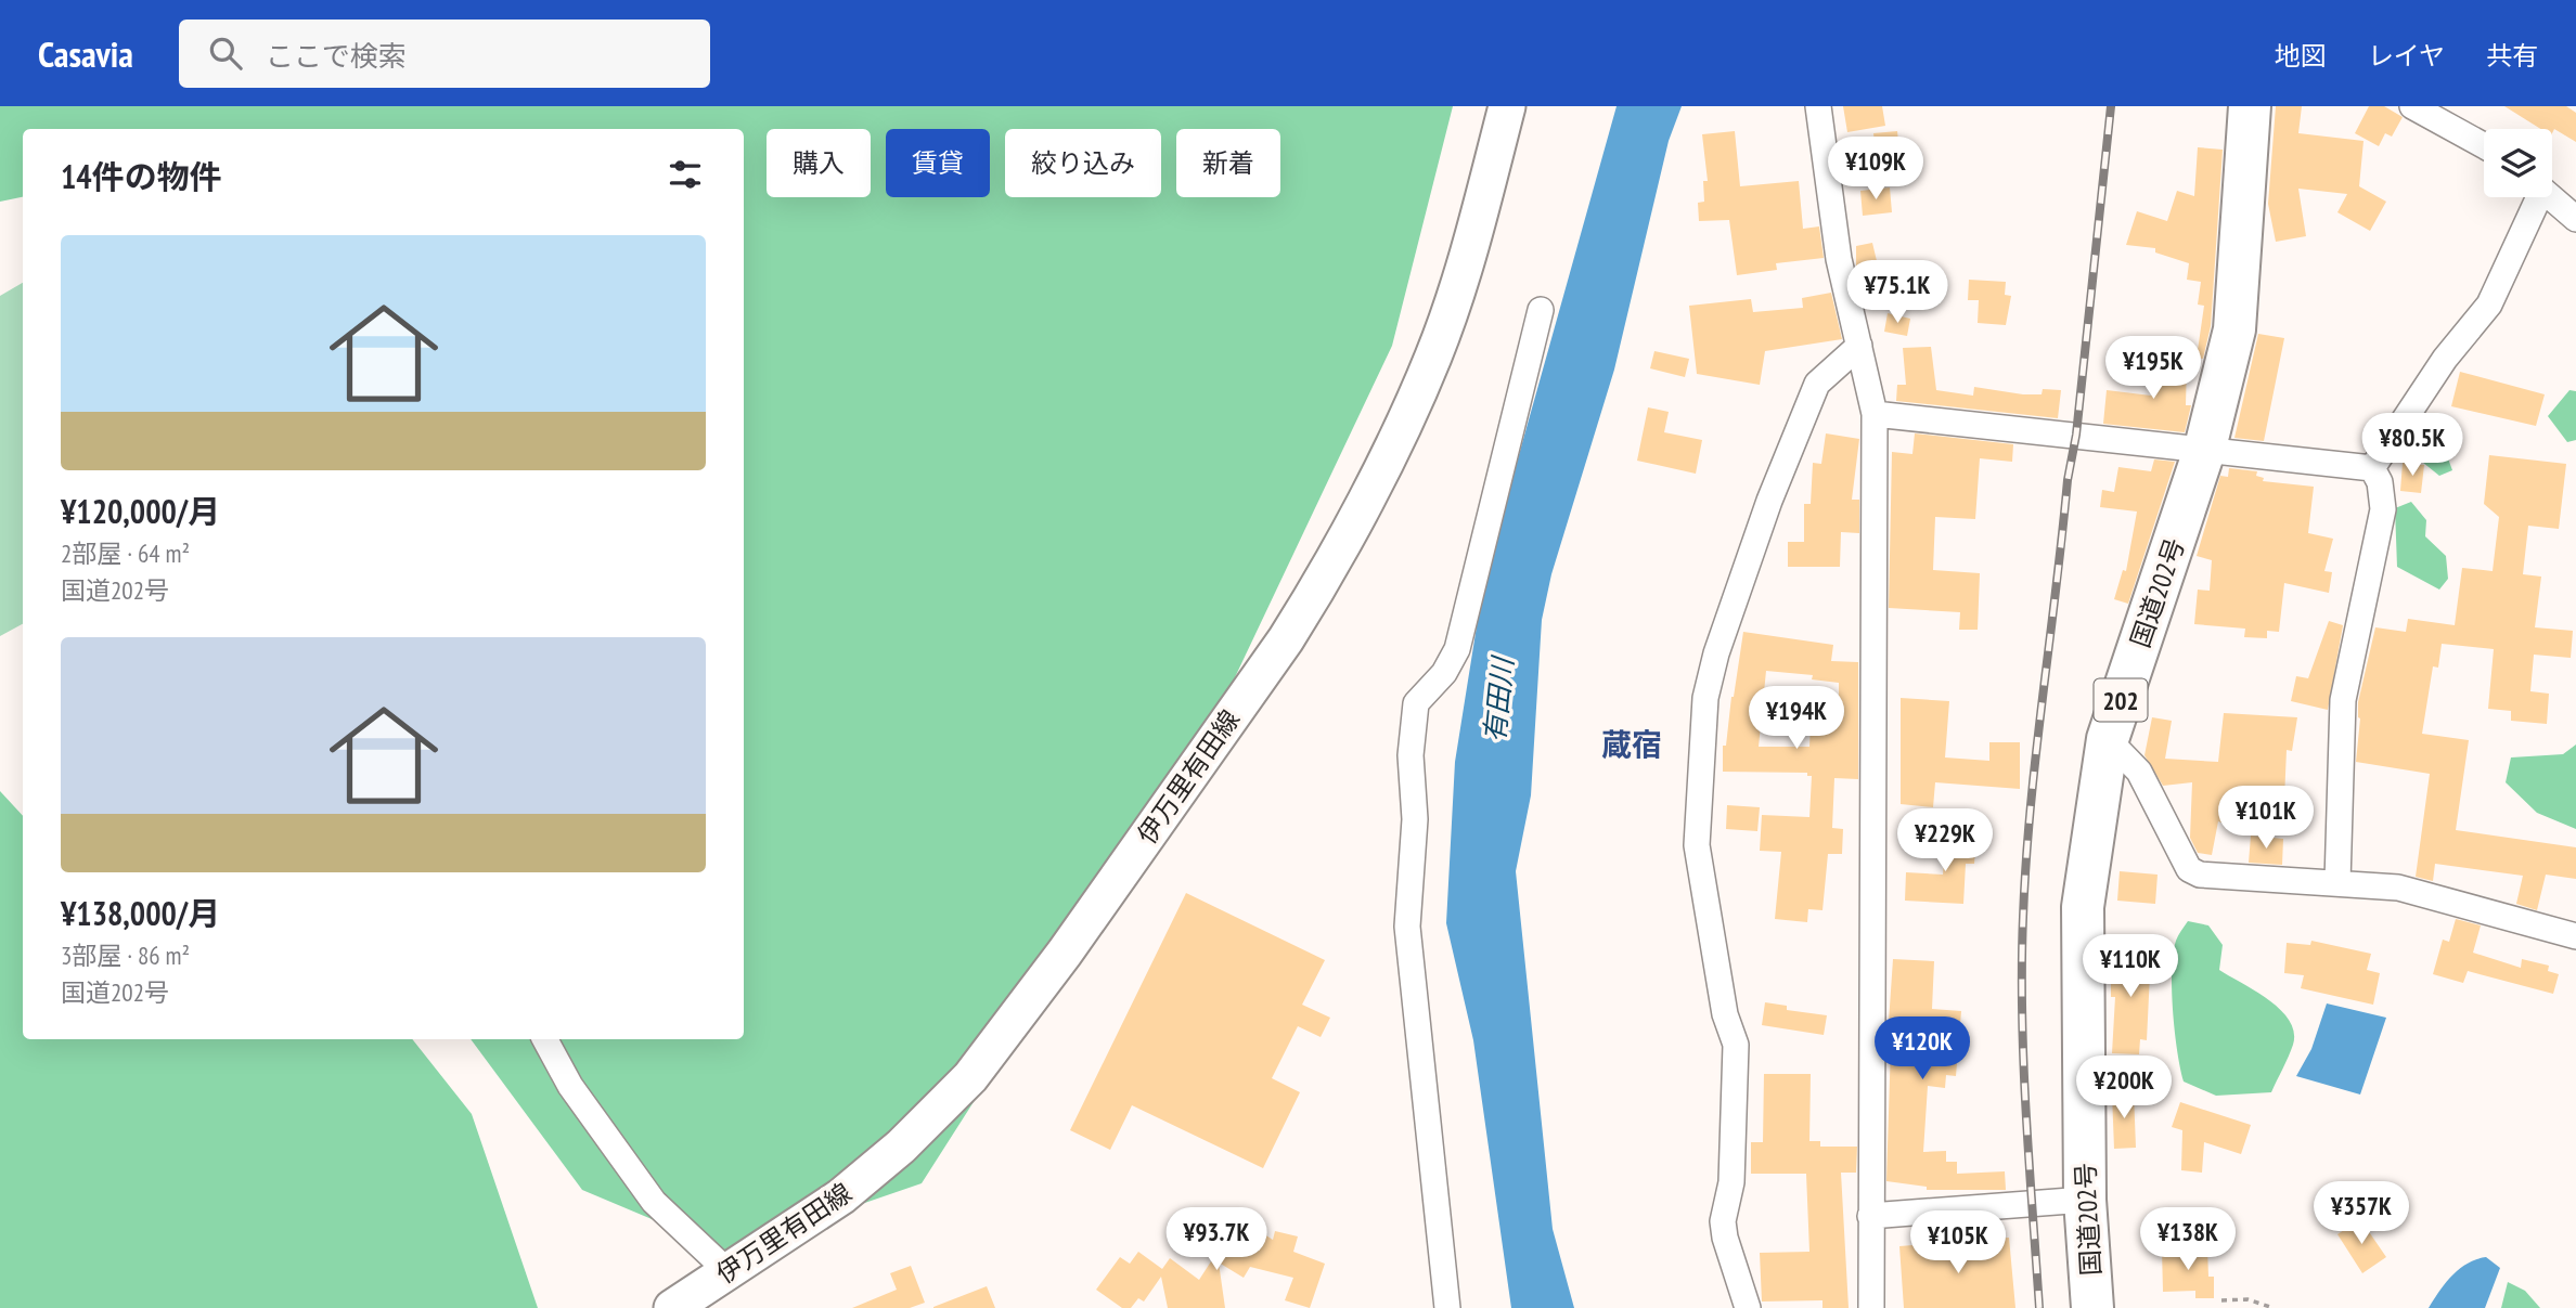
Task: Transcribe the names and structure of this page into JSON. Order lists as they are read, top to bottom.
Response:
{
  "streets": {
    "highway": ["国道202号", "202"],
    "main road": ["伊万里有田線"]
  },
  "districts": ["蔵宿"],
  "water": ["有田川"],
  "page": {
    "header": "Casavia",
    "search": "ここで検索",
    "nav": ["地図", "レイヤ", "共有"],
    "chip": [
      "購入",
      "賃貸",
      "絞り込み",
      "新着"
    ],
    "heading": "14件の物件",
    "price": [
      "¥109K",
      "¥75.1K",
      "¥195K",
      "¥80.5K",
      "¥194K",
      "¥101K",
      "¥229K",
      "¥110K",
      "¥120K",
      "¥200K",
      "¥357K",
      "¥93.7K",
      "¥138K",
      "¥105K"
    ],
    "list": [
      {
        "name": "¥120,000/月",
        "note": "2部屋 · 64 m² · 国道202号"
      },
      {
        "name": "¥138,000/月",
        "note": "3部屋 · 86 m² · 国道202号"
      }
    ]
  }
}
